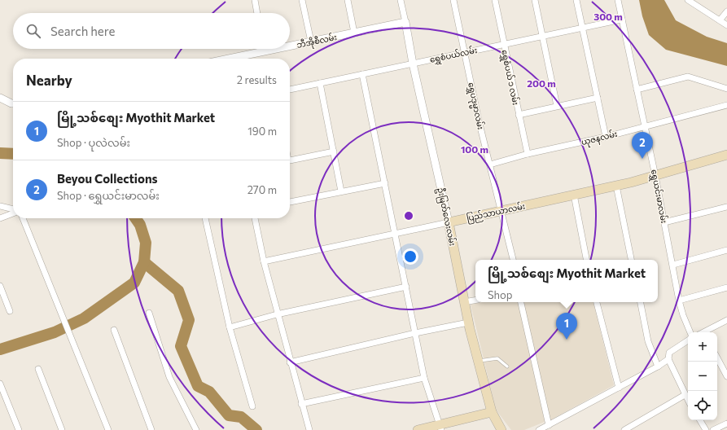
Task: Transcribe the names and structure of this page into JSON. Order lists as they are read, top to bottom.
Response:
{
  "streets": {
    "main road": ["ပြည်သာယာလမ်း", "ဦးမြတ်လေးလမ်း"],
    "street": [
      "ဘီအိုစီလမ်း",
      "ရွှေစံပယ်လမ်း",
      "ရွှေစံပယ် ၁ လမ်း",
      "ရွှေပဒုမ္မာလမ်း",
      "ယုဇနလမ်း",
      "ရွှေယင်းမာလမ်း"
    ]
  },
  "crossings": [
    ["ဘီအိုစီလမ်း", "ဦးမြတ်လေးလမ်း"],
    ["ရွှေစံပယ်လမ်း", "ရွှေစံပယ် ၁ လမ်း"],
    ["ရွှေစံပယ်လမ်း", "ရွှေပဒုမ္မာလမ်း"],
    ["ရွှေစံပယ်လမ်း", "ရွှေယင်းမာလမ်း"],
    ["ရွှေစံပယ်လမ်း", "ဦးမြတ်လေးလမ်း"],
    ["ရွှေစံပယ် ၁ လမ်း", "ယုဇနလမ်း"],
    ["ရွှေပဒုမ္မာလမ်း", "ယုဇနလမ်း"],
    ["ရွှေပဒုမ္မာလမ်း", "ပြည်သာယာလမ်း"],
    ["ယုဇနလမ်း", "ရွှေယင်းမာလမ်း"],
    ["ရွှေယင်းမာလမ်း", "ပြည်သာယာလမ်း"],
    ["ပြည်သာယာလမ်း", "ဦးမြတ်လေးလမ်း"]
  ],
  "page": {
    "search": "Search here",
    "heading": ["Nearby", "2 results"],
    "list": [
      {
        "mark": "1",
        "name": "မြို့သစ်စျေး Myothit Market",
        "note": "Shop · ပုလဲလမ်း",
        "value": "190 m"
      },
      {
        "mark": "2",
        "name": "Beyou Collections",
        "note": "Shop · ရွှေယင်းမာလမ်း",
        "value": "270 m"
      }
    ],
    "pins": ["2", "1"],
    "popup": ["မြို့သစ်စျေး Myothit Market", "Shop"],
    "map_buttons": ["+", "−"]
  },
  "rings": ["300 m", "200 m", "100 m"]
}
